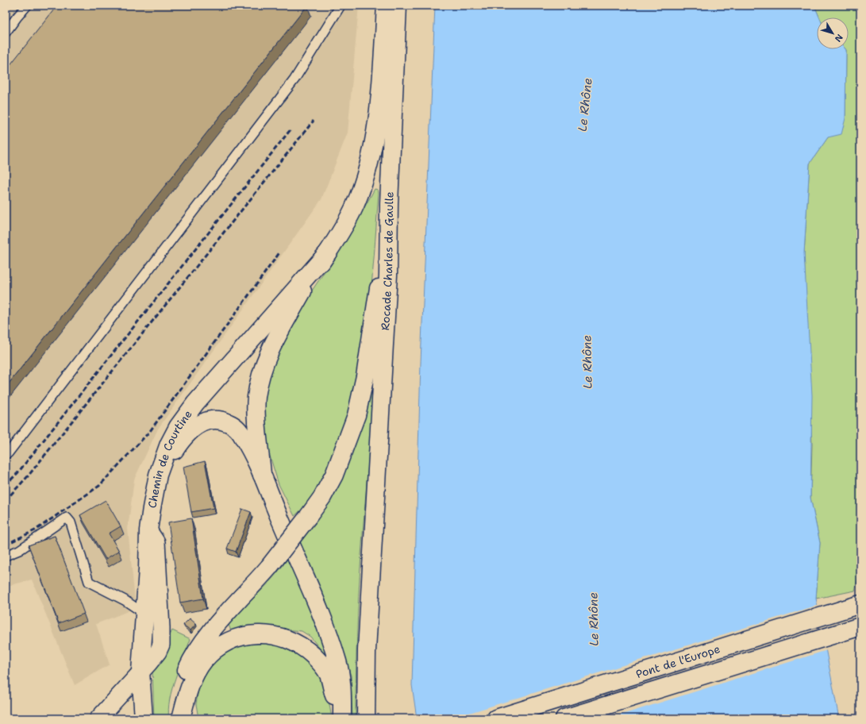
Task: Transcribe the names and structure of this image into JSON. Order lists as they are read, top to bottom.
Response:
{
  "streets": {
    "main road": ["Rocade Charles de Gaulle", "Chemin de Courtine", "Pont de l'Europe"]
  },
  "water": ["Le Rhône"],
  "north": "bottom right"
}
